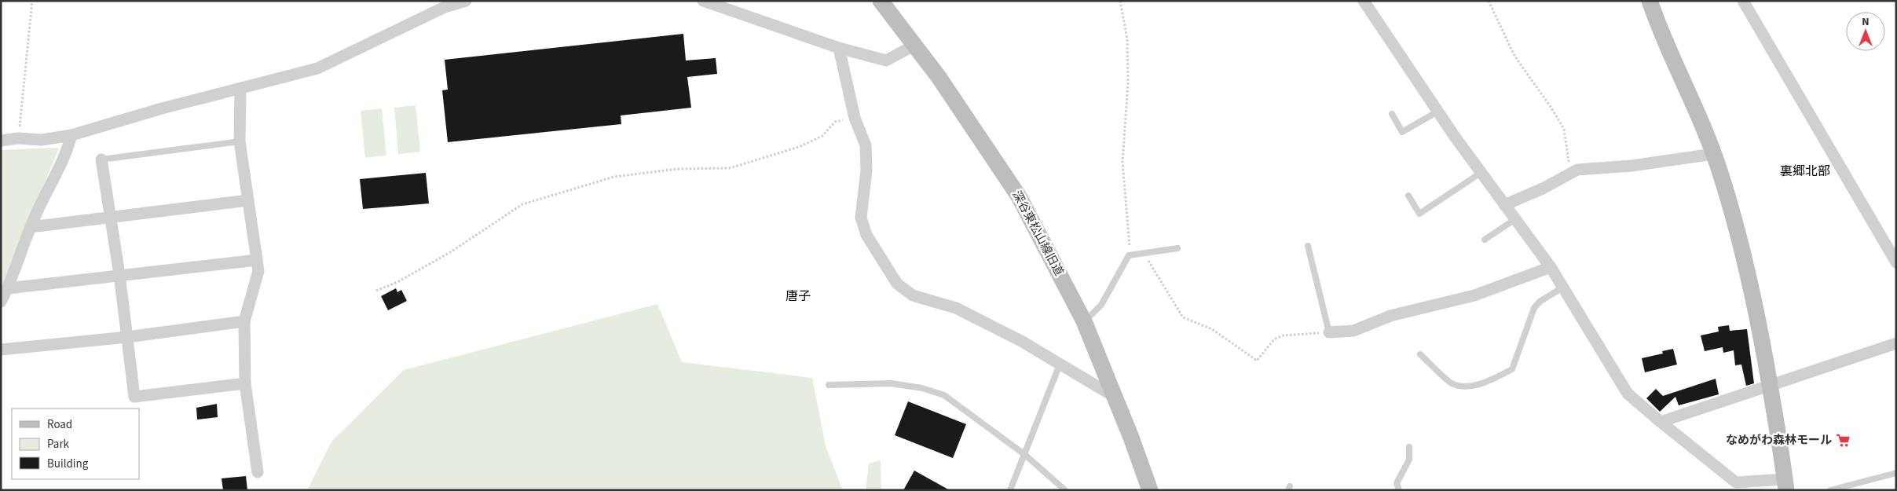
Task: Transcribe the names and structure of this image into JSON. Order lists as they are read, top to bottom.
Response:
{
  "streets": {
    "street": ["深谷東松山線旧道"]
  },
  "districts": ["裏郷北部", "唐子"],
  "places": {
    "supermarket": ["なめがわ森林モール"]
  },
  "legend": ["Road", "Park", "Building"],
  "north": "top"
}
